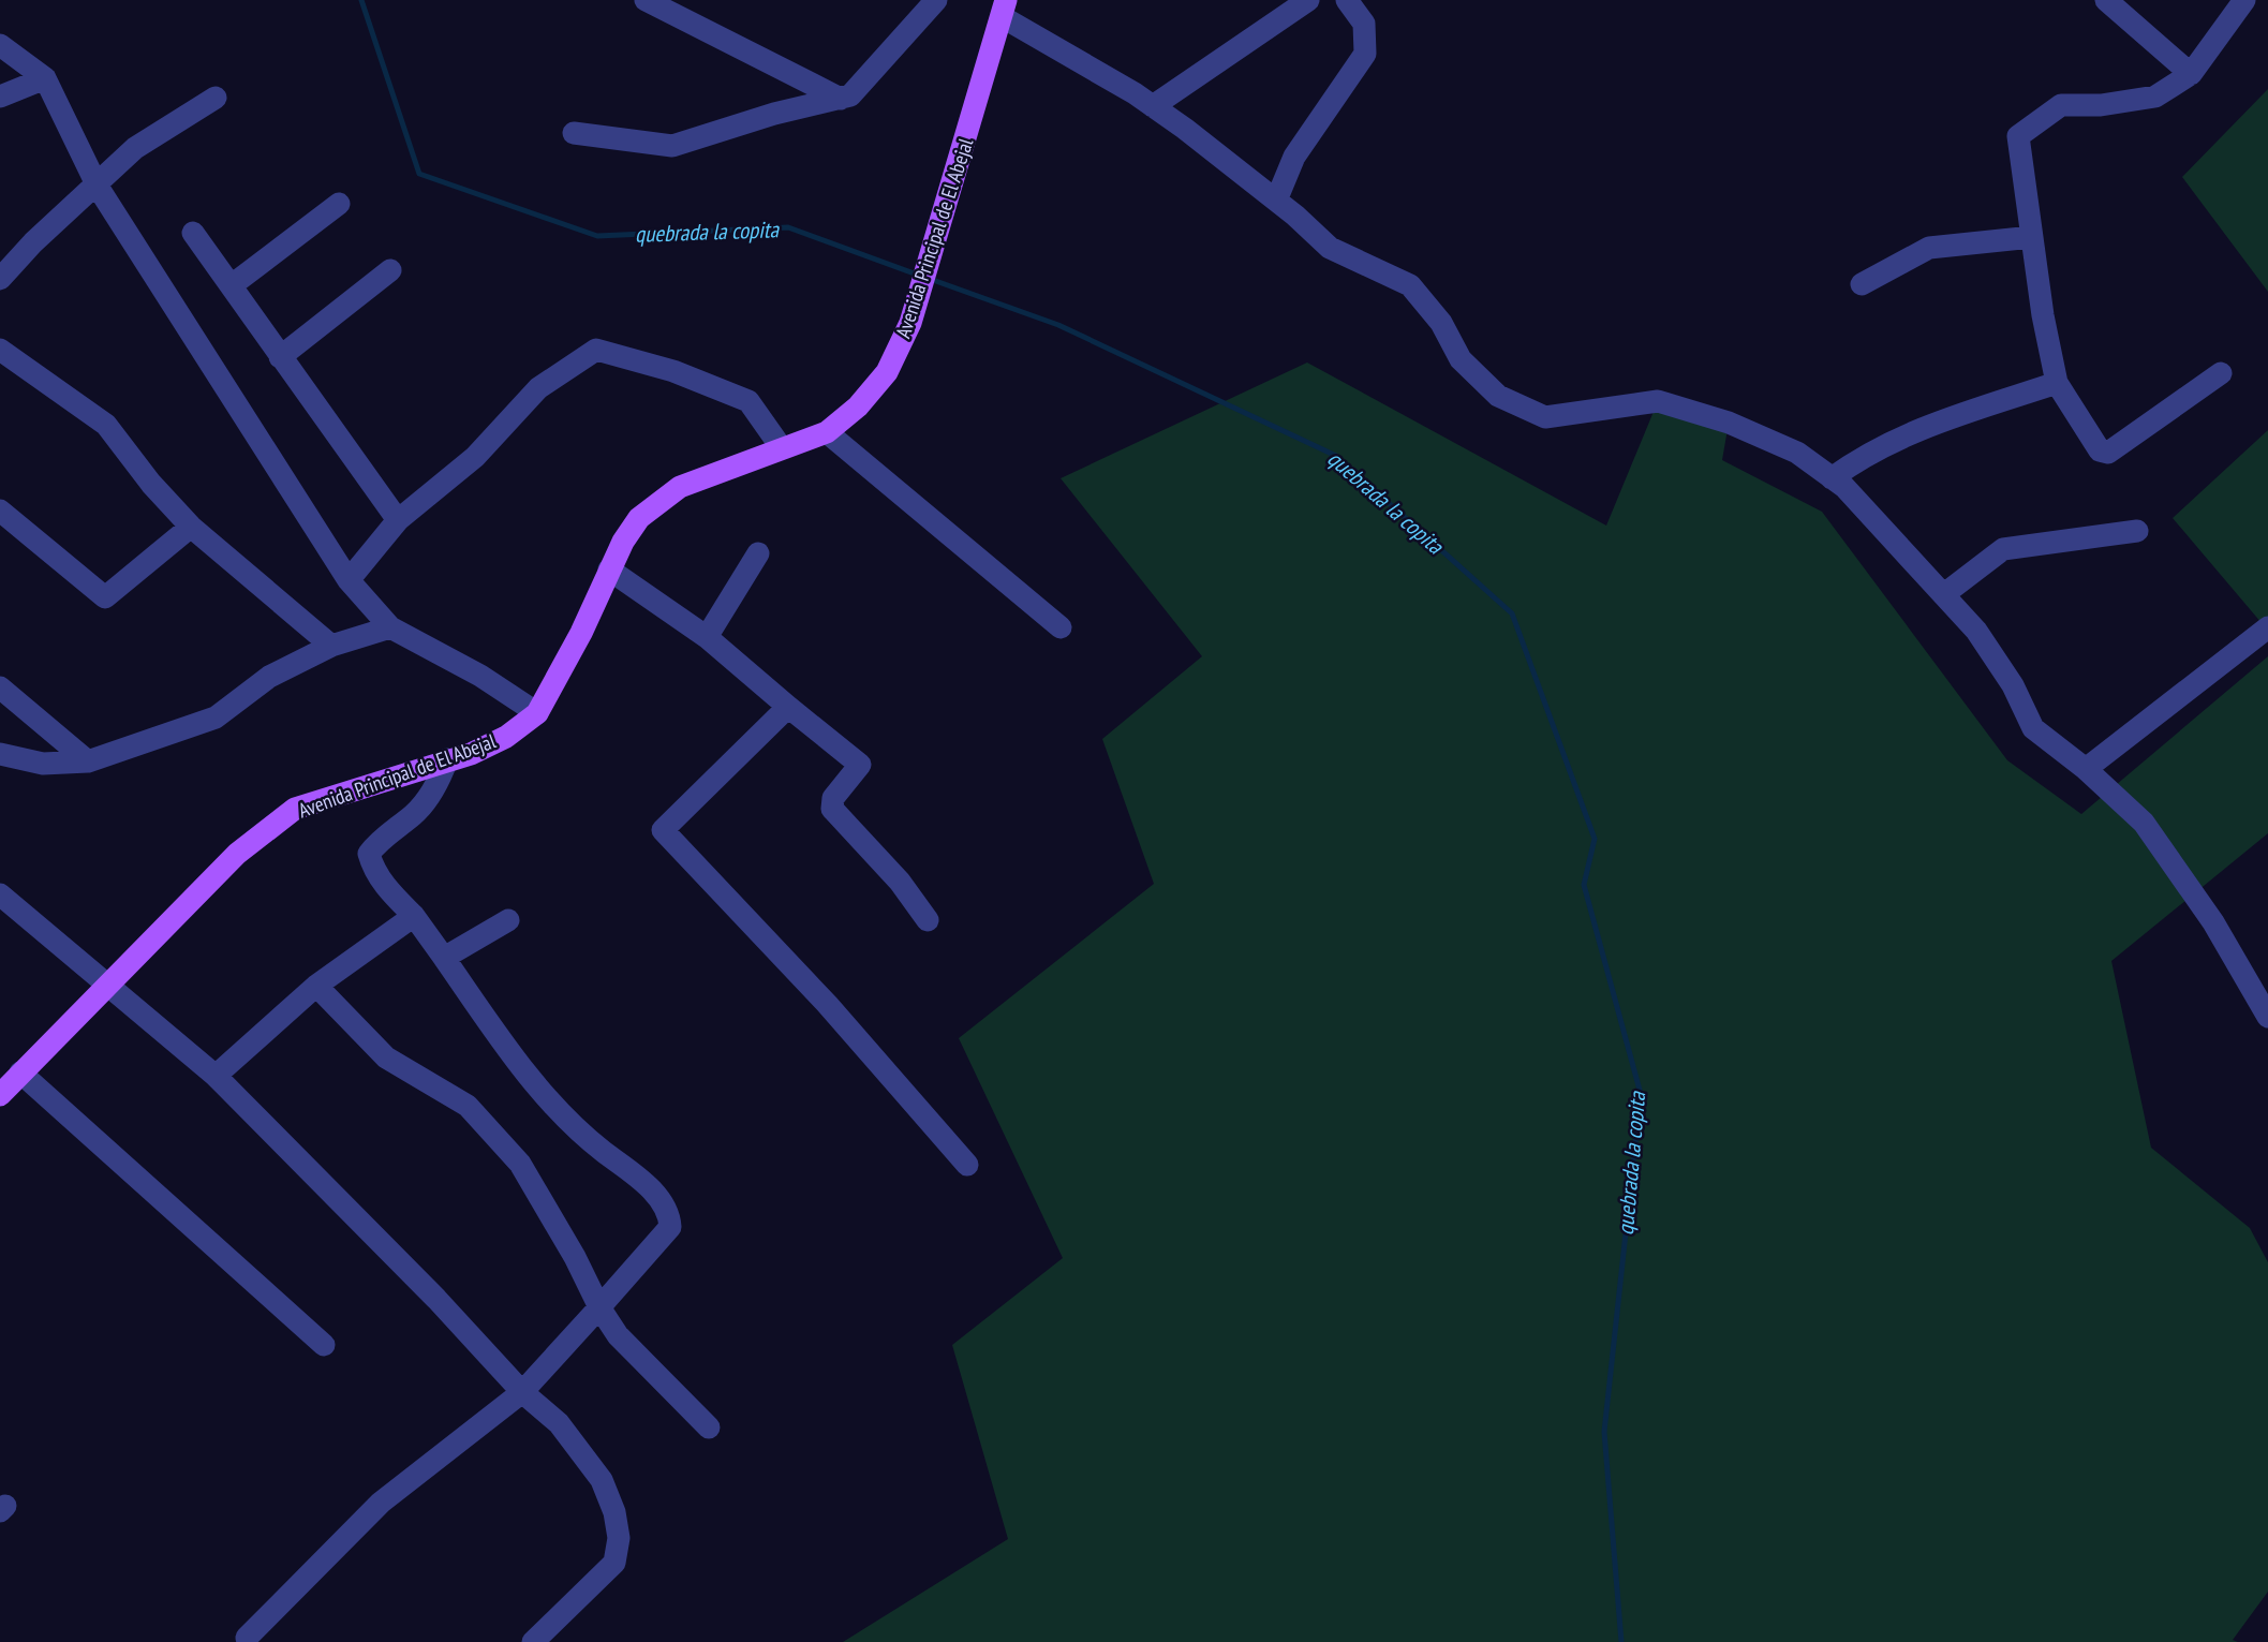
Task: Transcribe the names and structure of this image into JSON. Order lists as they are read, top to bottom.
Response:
{
  "streets": {
    "main road": ["Avenida Principal de El Abejal"]
  },
  "water": ["quebrada la copita"]
}
